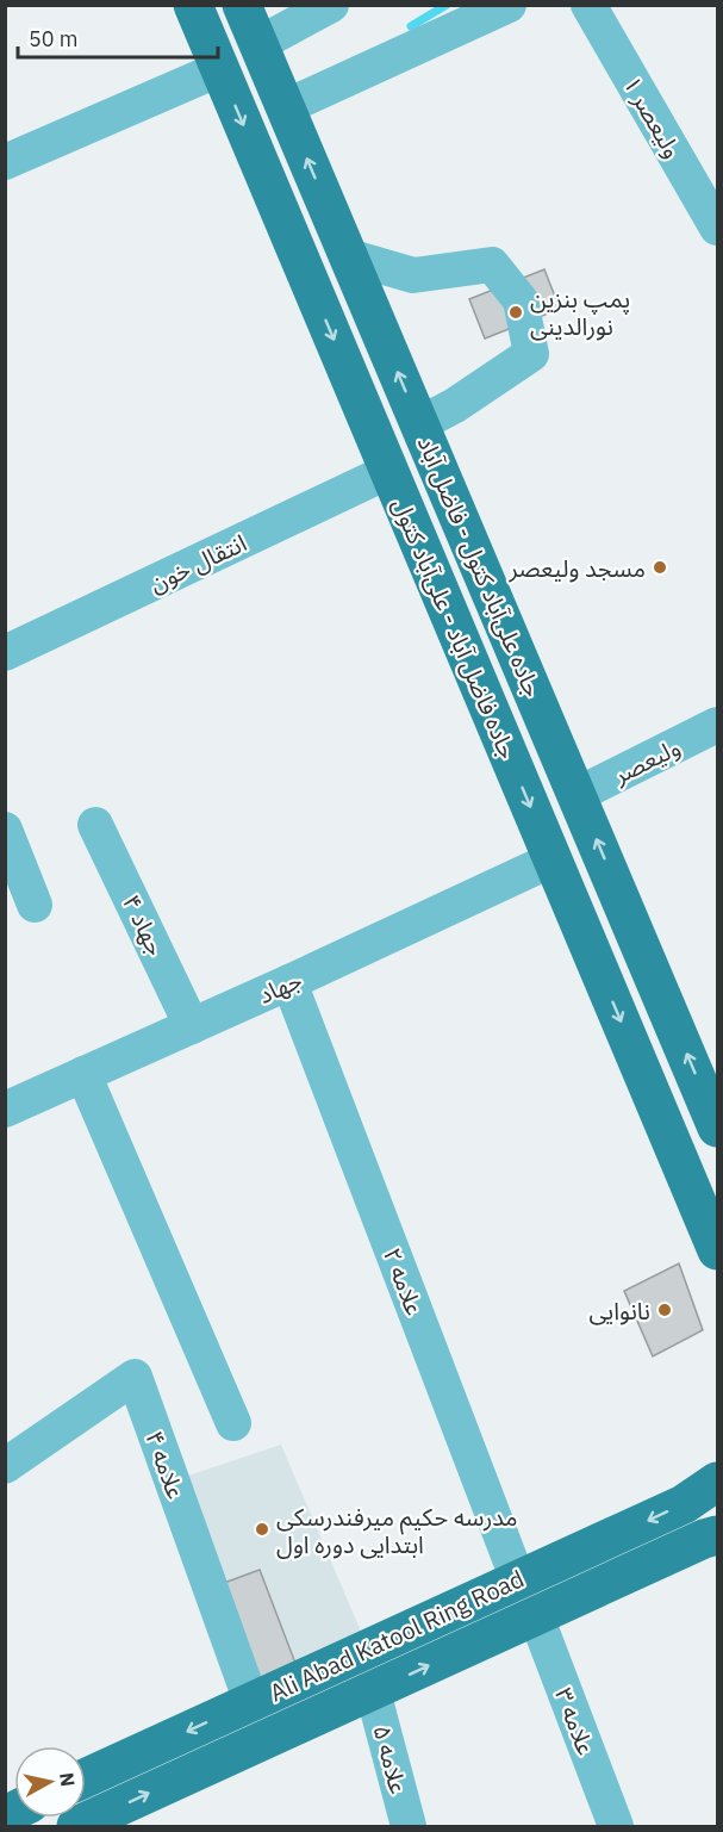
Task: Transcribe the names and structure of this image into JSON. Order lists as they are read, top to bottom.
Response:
{
  "streets": {
    "main road": ["جاده علی‌آباد کتول - فاضل آباد", "جاده فاضل آباد - علی‌آباد کتول", "Ali Abad Katool Ring Road"],
    "street": [
      "ولیعصر ۱",
      "انتقال خون",
      "ولیعصر",
      "جهاد ۴",
      "جهاد",
      "علامه ۲",
      "علامه ۴",
      "علامه ۳",
      "علامه ۵"
    ]
  },
  "crossings": [
    ["انتقال خون", "جاده فاضل آباد - علی‌آباد کتول"],
    ["جاده علی‌آباد کتول - فاضل آباد", "ولیعصر"],
    ["جاده فاضل آباد - علی‌آباد کتول", "جهاد"],
    ["جهاد ۴", "جهاد"],
    ["جهاد", "علامه ۲"],
    ["علامه ۲", "Ali Abad Katool Ring Road"],
    ["علامه ۴", "Ali Abad Katool Ring Road"],
    ["Ali Abad Katool Ring Road", "علامه ۳"],
    ["Ali Abad Katool Ring Road", "علامه ۵"]
  ],
  "one_way": ["جاده علی‌آباد کتول - فاضل آباد", "جاده فاضل آباد - علی‌آباد کتول"],
  "places": [
    "پمپ بنزین نورالدینی",
    "مسجد ولیعصر",
    "نانوایی",
    "مدرسه حکیم میرفندرسکی ابتدایی دوره اول"
  ],
  "scale_bar": "50 m",
  "north": "right"
}
